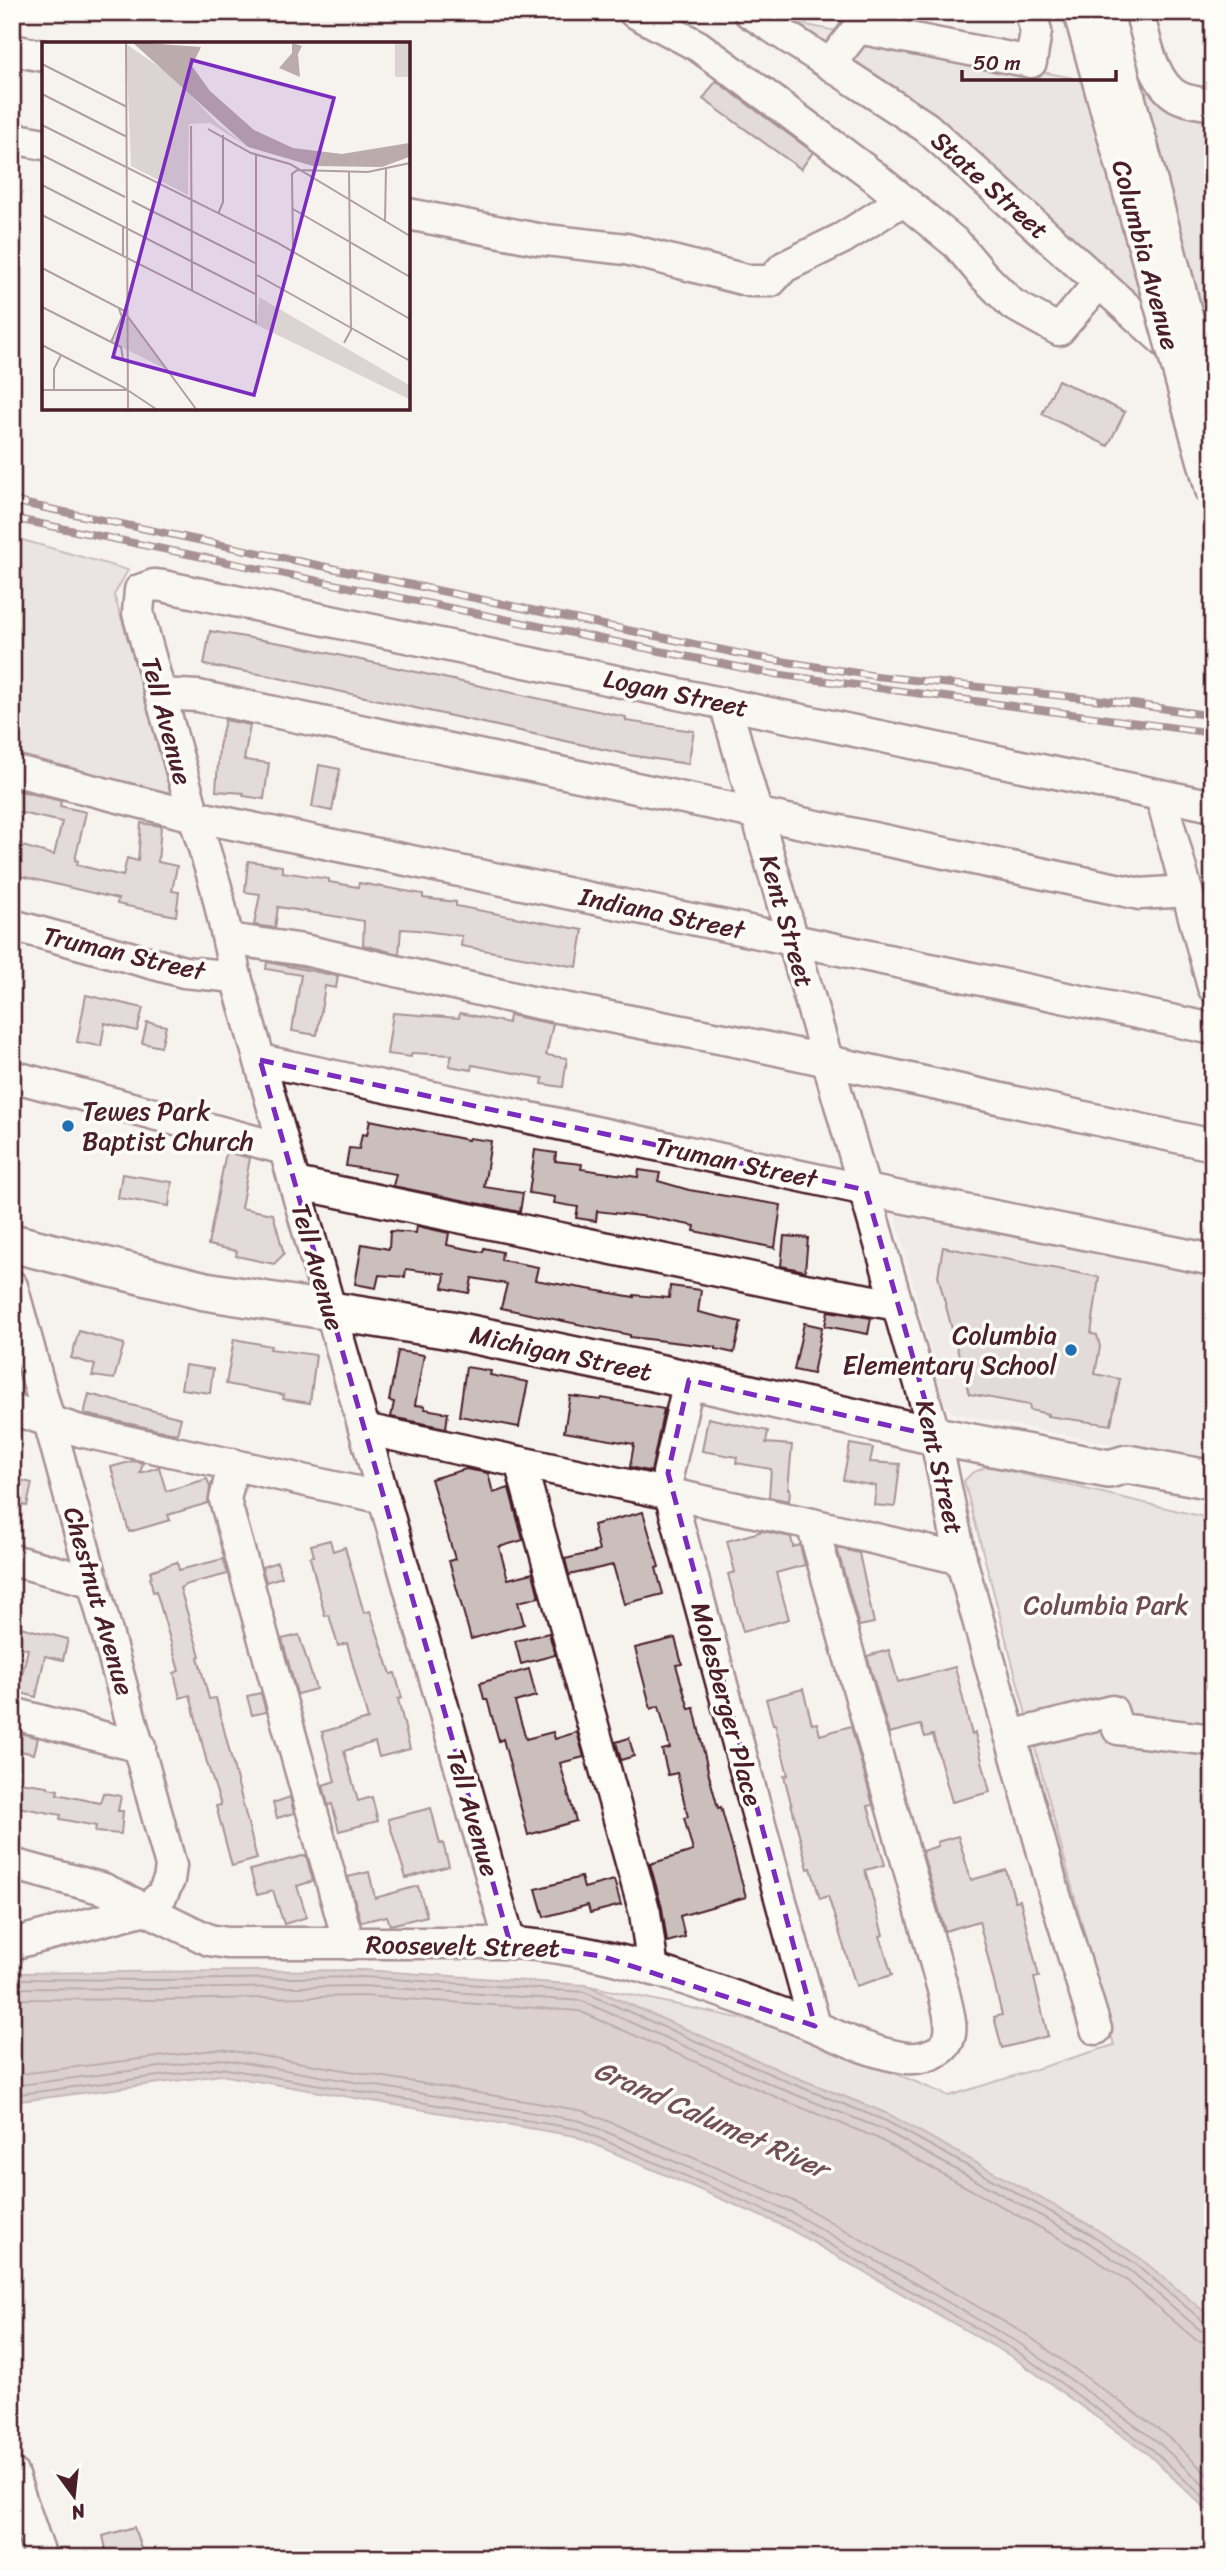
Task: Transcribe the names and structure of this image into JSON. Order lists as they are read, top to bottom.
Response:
{
  "streets": {
    "main road": ["Michigan Street"],
    "street": [
      "State Street",
      "Columbia Avenue",
      "Logan Street",
      "Tell Avenue",
      "Indiana Street",
      "Kent Street",
      "Truman Street",
      "Chestnut Avenue",
      "Molesberger Place",
      "Roosevelt Street"
    ]
  },
  "crossings": [
    ["Logan Street", "Tell Avenue"],
    ["Logan Street", "Kent Street"],
    ["Tell Avenue", "Indiana Street"],
    ["Tell Avenue", "Truman Street"],
    ["Tell Avenue", "Michigan Street"],
    ["Tell Avenue", "Roosevelt Street"],
    ["Indiana Street", "Kent Street"],
    ["Kent Street", "Truman Street"],
    ["Kent Street", "Michigan Street"],
    ["Michigan Street", "Molesberger Place"],
    ["Chestnut Avenue", "Roosevelt Street"],
    ["Molesberger Place", "Roosevelt Street"]
  ],
  "water": ["Grand Calumet River"],
  "parks": ["Columbia Park"],
  "places": ["Tewes Park Baptist Church", "Columbia Elementary School"],
  "scale_bar": "50 m",
  "north": "bottom"
}
